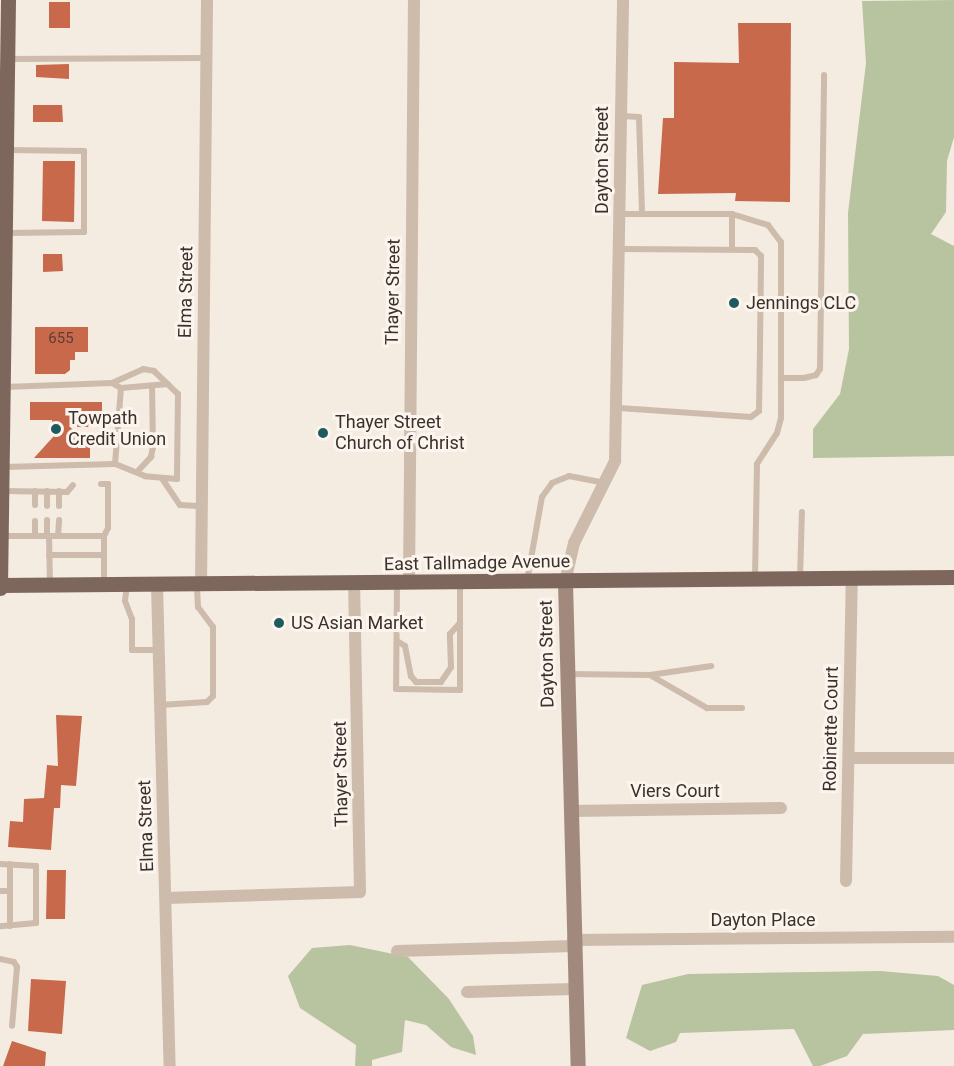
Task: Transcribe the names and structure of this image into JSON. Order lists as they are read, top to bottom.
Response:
{
  "streets": {
    "main road": ["East Tallmadge Avenue"],
    "street": [
      "Dayton Street",
      "Elma Street",
      "Thayer Street",
      "Robinette Court",
      "Viers Court",
      "Dayton Place"
    ]
  },
  "crossings": [
    ["Dayton Street", "East Tallmadge Avenue"],
    ["Dayton Street", "Viers Court"],
    ["Dayton Street", "Dayton Place"],
    ["Elma Street", "Thayer Street"],
    ["Elma Street", "East Tallmadge Avenue"],
    ["Thayer Street", "East Tallmadge Avenue"],
    ["East Tallmadge Avenue", "Robinette Court"]
  ],
  "places": [
    "Jennings CLC",
    "Towpath Credit Union",
    "Thayer Street Church of Christ",
    "US Asian Market"
  ],
  "house_numbers": ["655"]
}
